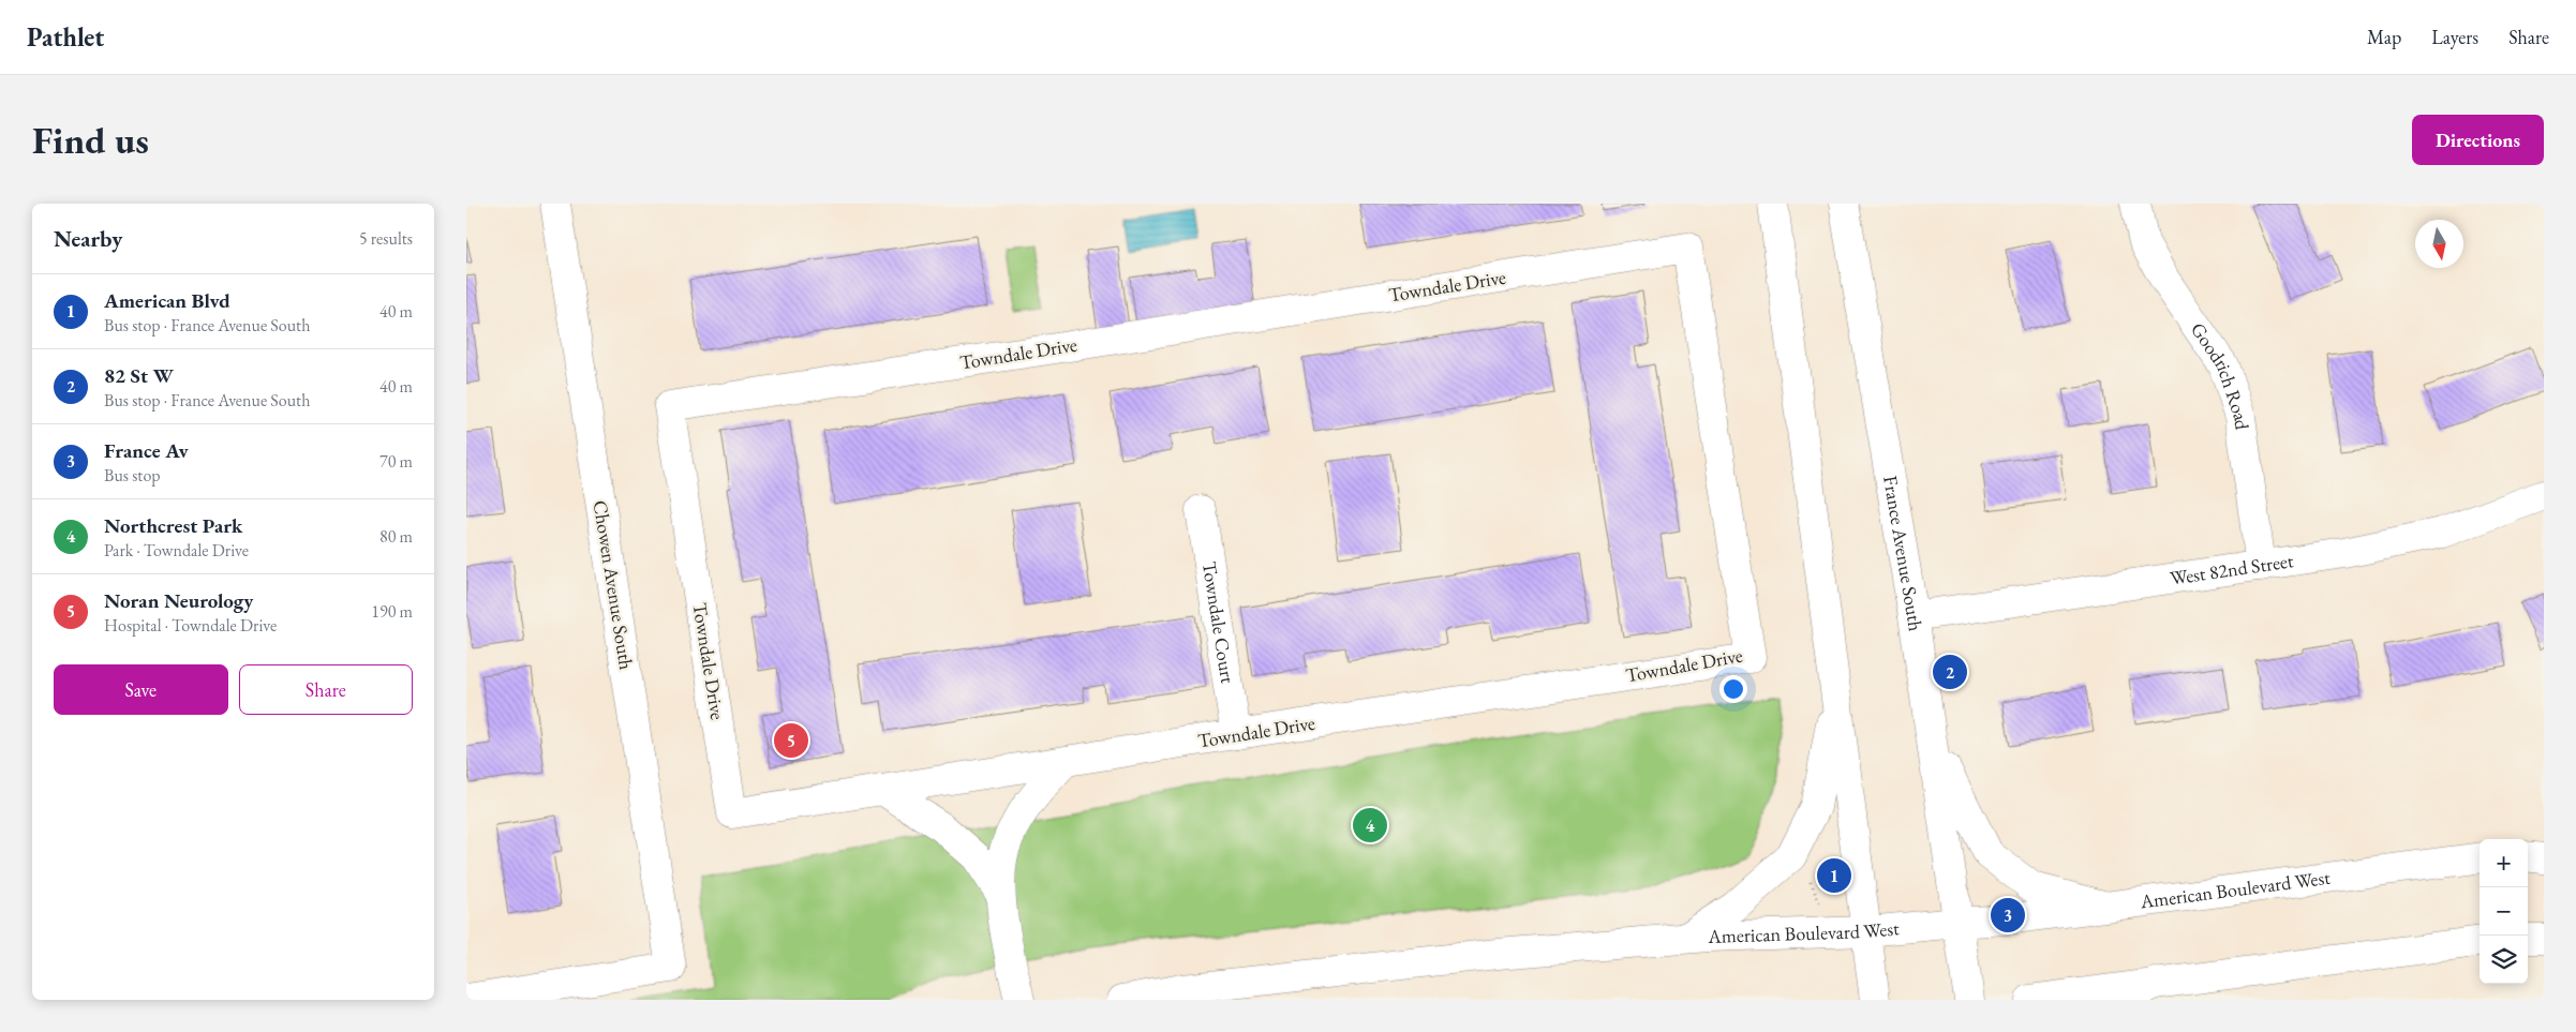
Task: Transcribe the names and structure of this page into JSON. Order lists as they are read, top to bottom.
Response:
{
  "streets": {
    "street": [
      "Towndale Drive",
      "Goodrich Road",
      "France Avenue South",
      "West 82nd Street",
      "Chowen Avenue South",
      "Towndale Court",
      "American Boulevard West"
    ]
  },
  "crossings": [
    ["Towndale Drive", "Towndale Court"],
    ["Goodrich Road", "West 82nd Street"],
    ["France Avenue South", "West 82nd Street"],
    ["France Avenue South", "American Boulevard West"]
  ],
  "north": "bottom",
  "page": {
    "header": "Pathlet",
    "nav": ["Map", "Layers", "Share"],
    "buttons": [
      "Directions",
      ["Save", "Share"]
    ],
    "title": "Find us",
    "heading": ["Nearby", "5 results"],
    "list": [
      {
        "mark": "1",
        "name": "American Blvd",
        "note": "Bus stop · France Avenue South",
        "value": "40 m"
      },
      {
        "mark": "2",
        "name": "82 St W",
        "note": "Bus stop · France Avenue South",
        "value": "40 m"
      },
      {
        "mark": "3",
        "name": "France Av",
        "note": "Bus stop",
        "value": "70 m"
      },
      {
        "mark": "4",
        "name": "Northcrest Park",
        "note": "Park · Towndale Drive",
        "value": "80 m"
      },
      {
        "mark": "5",
        "name": "Noran Neurology",
        "note": "Hospital · Towndale Drive",
        "value": "190 m"
      }
    ],
    "pins": [
      "2",
      "5",
      "4",
      "1",
      "3"
    ],
    "map_buttons": ["+", "−"]
  }
}
